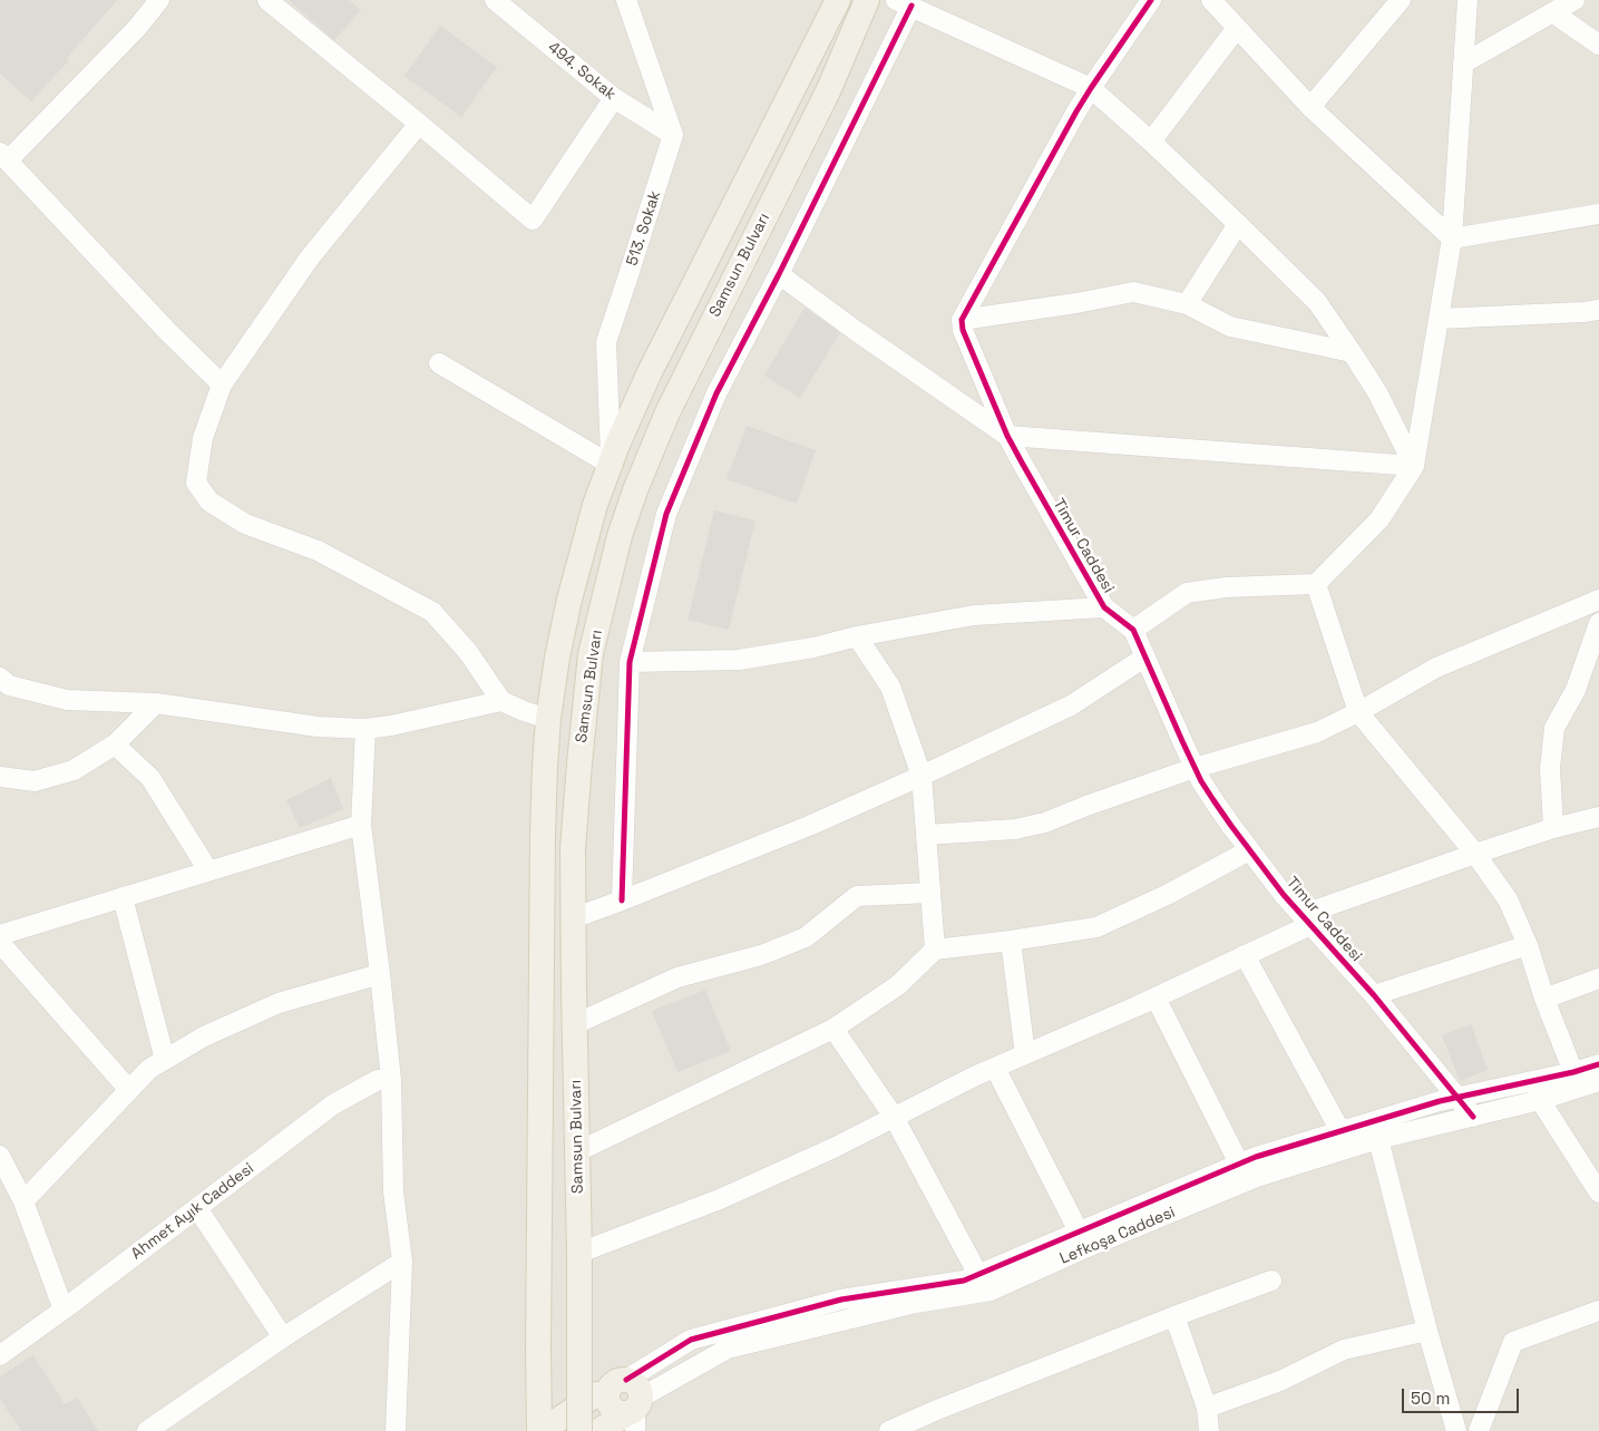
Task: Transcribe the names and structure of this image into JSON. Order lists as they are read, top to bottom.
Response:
{
  "streets": {
    "main road": ["Samsun Bulvarı"],
    "street": [
      "494. Sokak",
      "513. Sokak",
      "Timur Caddesi",
      "Ahmet Ayık Caddesi",
      "Lefkoşa Caddesi"
    ]
  },
  "crossings": [
    ["494. Sokak", "513. Sokak"],
    ["Timur Caddesi", "Lefkoşa Caddesi"]
  ],
  "scale_bar": "50 m"
}
